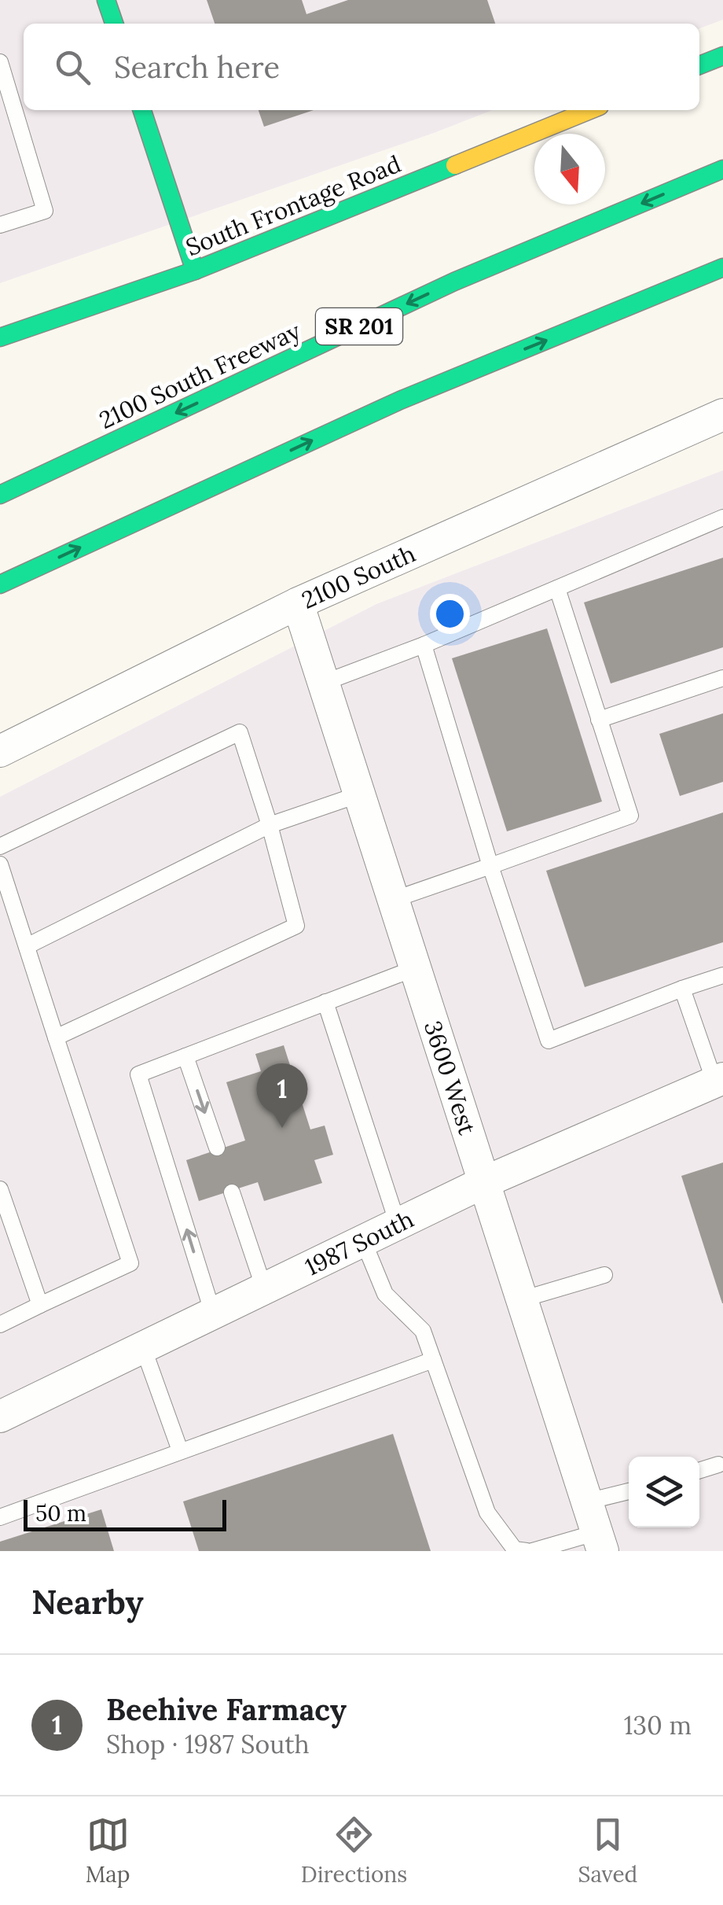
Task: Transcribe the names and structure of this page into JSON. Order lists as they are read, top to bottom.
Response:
{
  "streets": {
    "main road": ["South Frontage Road", "SR 201", "2100 South Freeway"],
    "street": ["2100 South", "3600 West", "1987 South"]
  },
  "crossings": [
    ["2100 South", "3600 West"],
    ["3600 West", "1987 South"]
  ],
  "scale_bar": "50 m",
  "north": "bottom",
  "page": {
    "search": "Search here",
    "pins": "1",
    "scale": "50 m",
    "heading": "Nearby",
    "list": [
      {
        "mark": "1",
        "name": "Beehive Farmacy",
        "note": "Shop · 1987 South",
        "value": "130 m"
      }
    ],
    "nav": ["Map", "Directions", "Saved"]
  }
}
